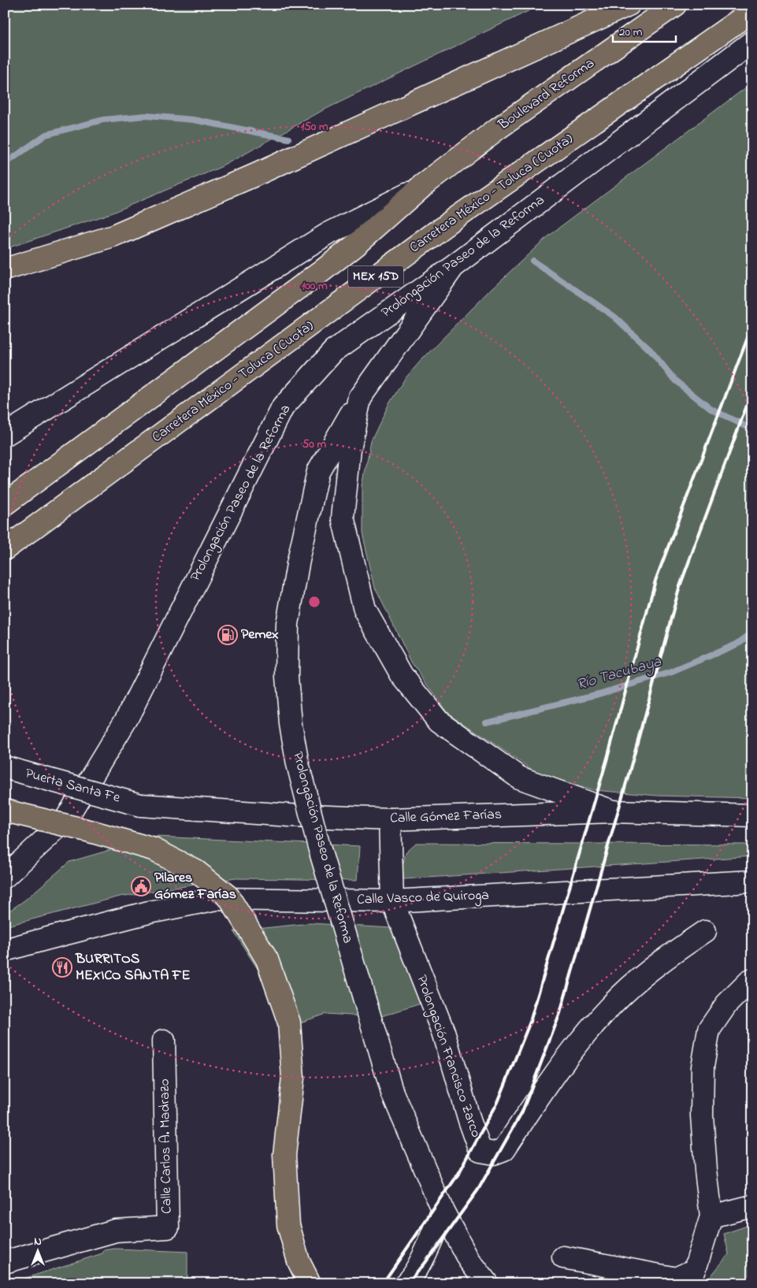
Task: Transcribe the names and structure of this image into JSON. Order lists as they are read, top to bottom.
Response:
{
  "streets": {
    "highway": ["Boulevard Reforma", "Carretera México - Toluca (Cuota)", "MEX 15D"],
    "street": [
      "Prolongación Paseo de la Reforma",
      "Puerta Santa Fe",
      "Calle Gómez Farías",
      "Calle Vasco de Quiroga",
      "Prolongación Francisco Zarco",
      "Calle Carlos A. Madrazo"
    ]
  },
  "crossings": [
    ["Boulevard Reforma", "MEX 15D"],
    ["Puerta Santa Fe", "Calle Gómez Farías"],
    ["Calle Vasco de Quiroga", "Prolongación Francisco Zarco"]
  ],
  "water": ["Río Tacubaya"],
  "places": {
    "fuel station": ["Pemex"],
    "public building": ["Pilares Gómez Farías"],
    "restaurant": ["BURRITOS MEXICO SANTA FE"]
  },
  "scale_bar": "20 m",
  "north": "top",
  "rings": ["150 m", "100 m", "50 m"]
}
